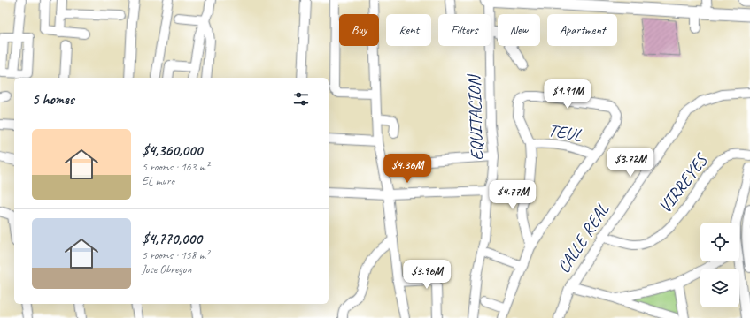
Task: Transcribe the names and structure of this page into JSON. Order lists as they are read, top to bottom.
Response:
{
  "streets": {
    "street": [
      "EQUITACION",
      "TEUL",
      "VIRREYES",
      "CALLE REAL"
    ]
  },
  "crossings": [
    ["VIRREYES", "CALLE REAL"]
  ],
  "page": {
    "chip": [
      "Buy",
      "Rent",
      "Filters",
      "New",
      "Apartment"
    ],
    "heading": "5 homes",
    "price": [
      "$1.91M",
      "$3.72M",
      "$4.36M",
      "$4.77M",
      "$3.96M"
    ],
    "list": [
      {
        "name": "$4,360,000",
        "note": "5 rooms · 163 m² · EL muro"
      },
      {
        "name": "$4,770,000",
        "note": "5 rooms · 158 m² · Jose Obregon"
      }
    ]
  }
}
